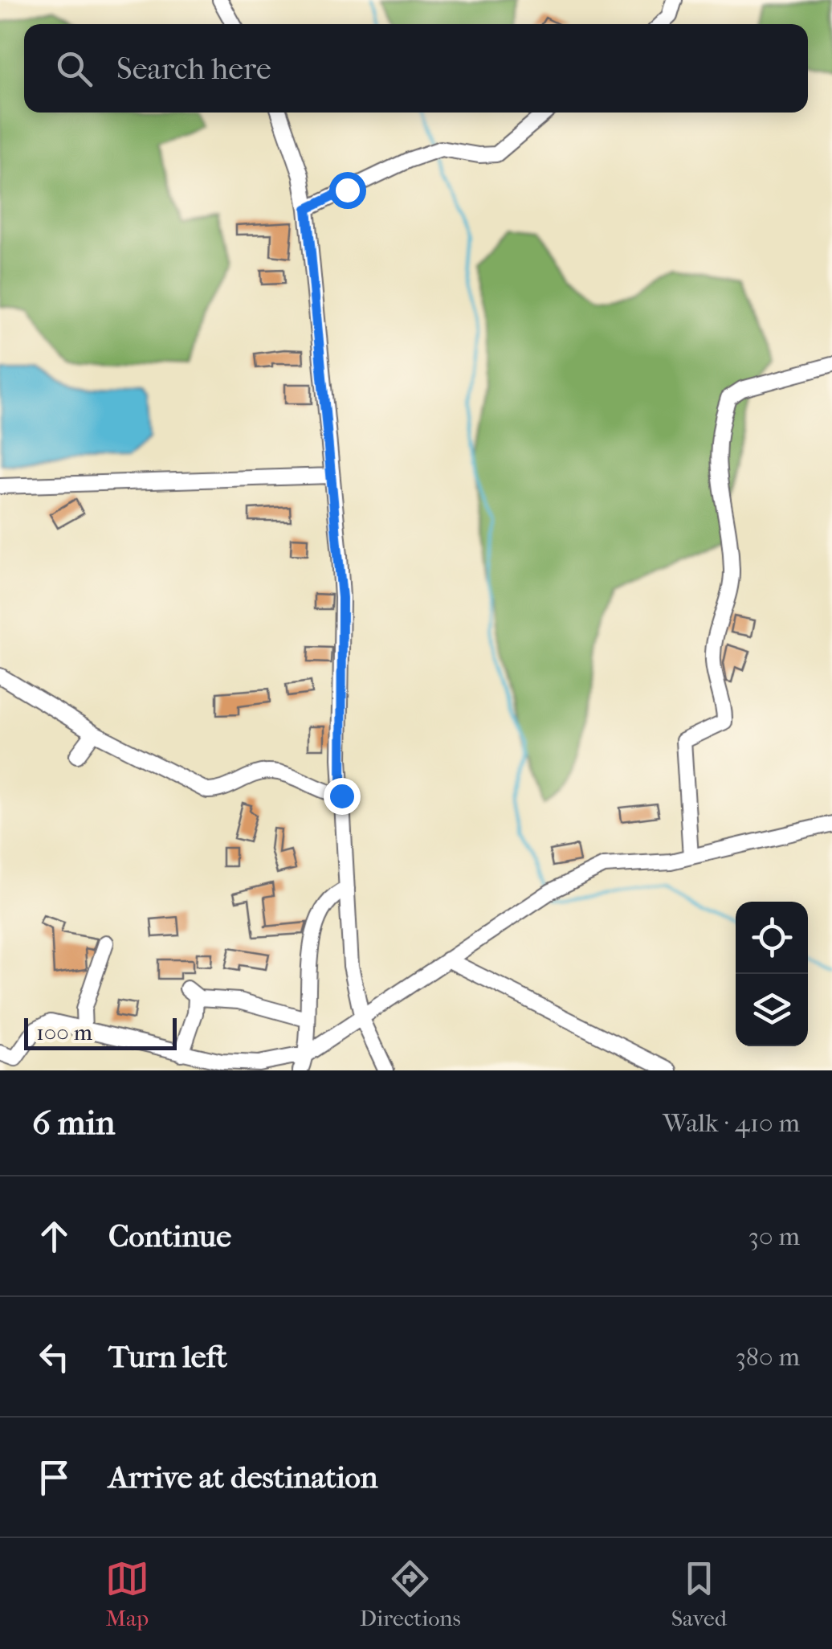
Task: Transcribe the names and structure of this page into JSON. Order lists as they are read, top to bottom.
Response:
{
  "scale_bar": "100 m",
  "page": {
    "search": "Search here",
    "scale": "100 m",
    "heading": ["6 min", "Walk · 410 m"],
    "list": [
      ["Continue", "30 m"],
      ["Turn left", "380 m"],
      "Arrive at destination"
    ],
    "nav": ["Map", "Directions", "Saved"]
  }
}
